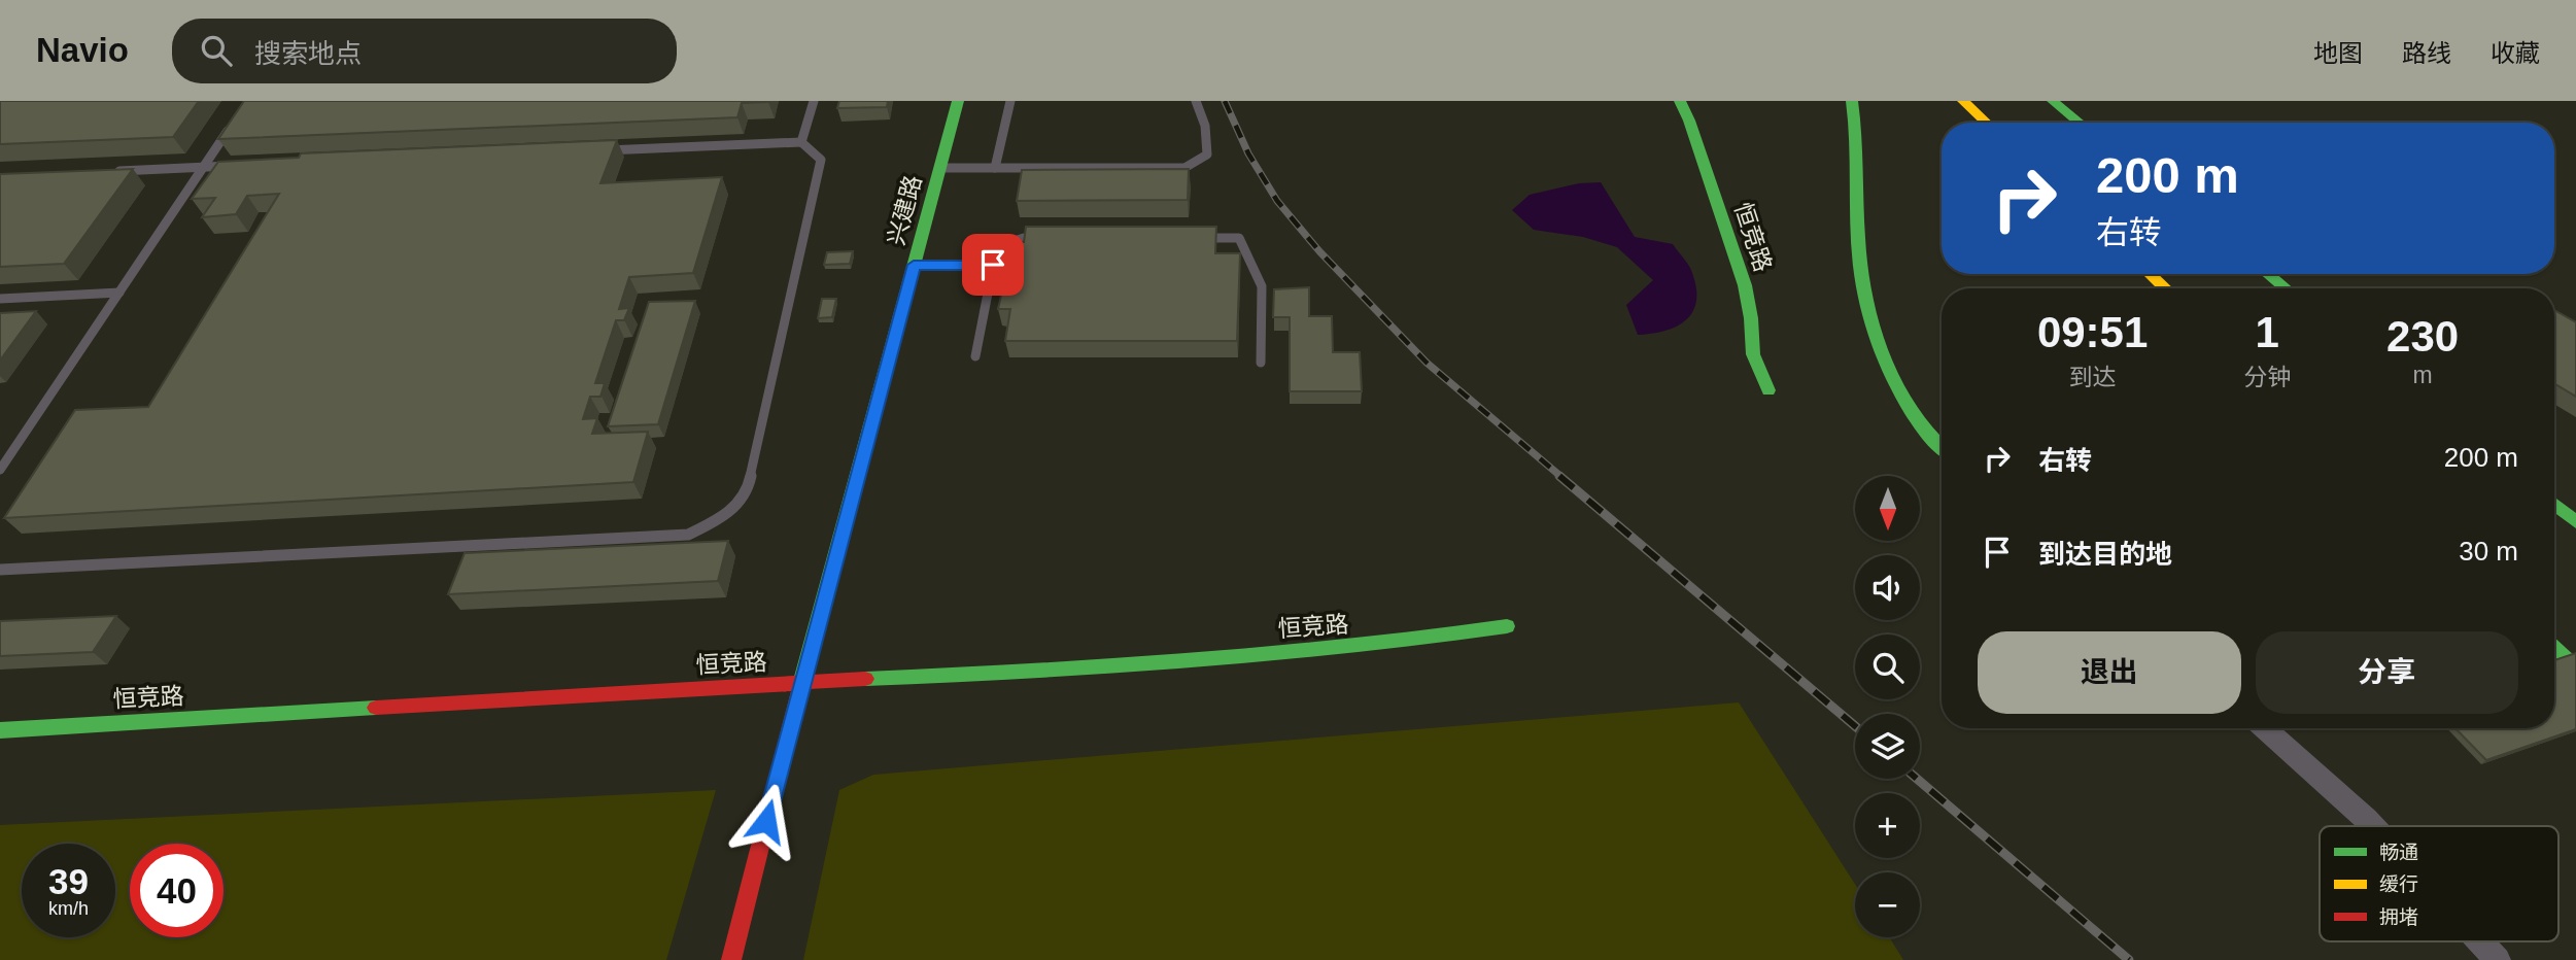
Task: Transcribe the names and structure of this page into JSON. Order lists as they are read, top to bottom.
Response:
{
  "streets": {
    "main road": ["兴建路", "恒竞路"]
  },
  "crossings": [
    ["兴建路", "恒竞路"]
  ],
  "legend": ["畅通", "缓行", "拥堵"],
  "north": "bottom",
  "page": {
    "header": "Navio",
    "search": "搜索地点",
    "nav": ["地图", "路线", "收藏"],
    "turn": ["200 m", "右转"],
    "eta": [
      "09:51",
      "到达",
      "1",
      "分钟",
      "230",
      "m"
    ],
    "list": [
      {
        "name": "右转",
        "value": "200 m"
      },
      {
        "name": "到达目的地",
        "value": "30 m"
      }
    ],
    "map_buttons": ["+", "−"],
    "buttons": ["退出", "分享"],
    "speed": "39 km/h",
    "limit": "40"
  }
}
